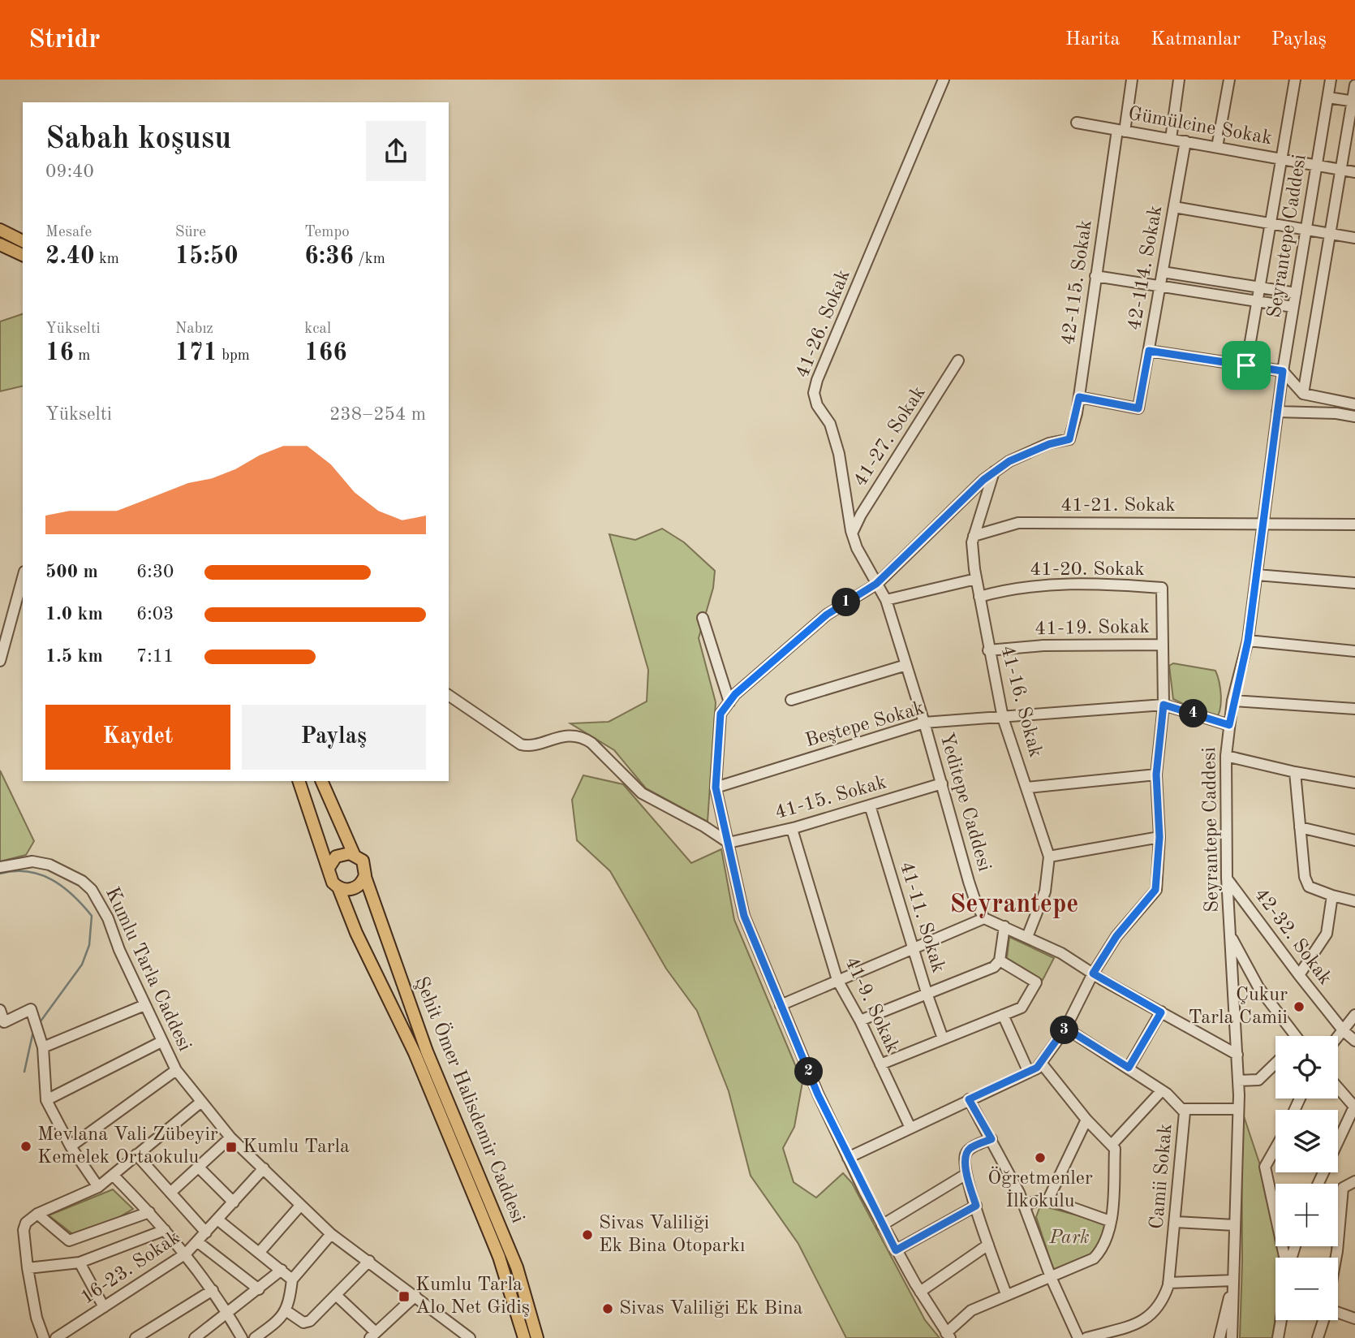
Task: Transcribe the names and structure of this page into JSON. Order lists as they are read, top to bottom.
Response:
{
  "streets": {
    "main road": ["Şehit Ömer Halisdemir Caddesi"],
    "street": [
      "Gümülcine Sokak",
      "Seyrantepe Caddesi",
      "42-114. Sokak",
      "42-115. Sokak",
      "41-26. Sokak",
      "41-27. Sokak",
      "41-21. Sokak",
      "41-20. Sokak",
      "41-19. Sokak",
      "41-16. Sokak",
      "Beştepe Sokak",
      "41-15. Sokak",
      "Yeditepe Caddesi",
      "41-11. Sokak",
      "42-32. Sokak",
      "Kumlu Tarla Caddesi",
      "41-9. Sokak",
      "Camii Sokak",
      "16-23. Sokak"
    ]
  },
  "crossings": [
    ["Gümülcine Sokak", "Seyrantepe Caddesi"],
    ["Gümülcine Sokak", "42-114. Sokak"],
    ["Gümülcine Sokak", "42-115. Sokak"],
    ["Seyrantepe Caddesi", "41-21. Sokak"],
    ["Seyrantepe Caddesi", "42-32. Sokak"],
    ["42-114. Sokak", "42-115. Sokak"],
    ["42-115. Sokak", "41-16. Sokak"],
    ["41-26. Sokak", "41-27. Sokak"],
    ["41-26. Sokak", "Yeditepe Caddesi"],
    ["41-21. Sokak", "41-16. Sokak"],
    ["41-20. Sokak", "41-19. Sokak"],
    ["41-20. Sokak", "41-16. Sokak"],
    ["41-19. Sokak", "41-16. Sokak"],
    ["41-16. Sokak", "Beştepe Sokak"],
    ["Beştepe Sokak", "Yeditepe Caddesi"],
    ["41-15. Sokak", "Yeditepe Caddesi"],
    ["41-15. Sokak", "41-11. Sokak"],
    ["41-15. Sokak", "41-9. Sokak"],
    ["Kumlu Tarla Caddesi", "16-23. Sokak"]
  ],
  "districts": ["Seyrantepe"],
  "parks": ["Park"],
  "places": {
    "other": [
      "Çukur Tarla Camii",
      "Mevlana Vali Zübeyir Kemelek Ortaokulu",
      "Öğretmenler İlkokulu",
      "Sivas Valiliği Ek Bina Otoparkı",
      "Sivas Valiliği Ek Bina"
    ],
    "transit": ["Kumlu Tarla", "Kumlu Tarla Alo Net Gidiş"]
  },
  "page": {
    "header": "Stridr",
    "nav": ["Harita", "Katmanlar", "Paylaş"],
    "heading": ["Sabah koşusu", "09:40"],
    "stats": [
      ["Mesafe", "2.40 km"],
      ["Süre", "15:50"],
      ["Tempo", "6:36 /km"],
      ["Yükselti", "16 m"],
      ["Nabız", "171 bpm"],
      ["kcal", "166"]
    ],
    "chart": ["Yükselti", "238–254 m"],
    "list": [
      {
        "name": "500 m",
        "note": "6:30"
      },
      {
        "name": "1.0 km",
        "note": "6:03"
      },
      {
        "name": "1.5 km",
        "note": "7:11"
      }
    ],
    "pins": [
      "1",
      "4",
      "3",
      "2"
    ],
    "buttons": ["Kaydet", "Paylaş"],
    "map_buttons": ["+", "−"]
  }
}
